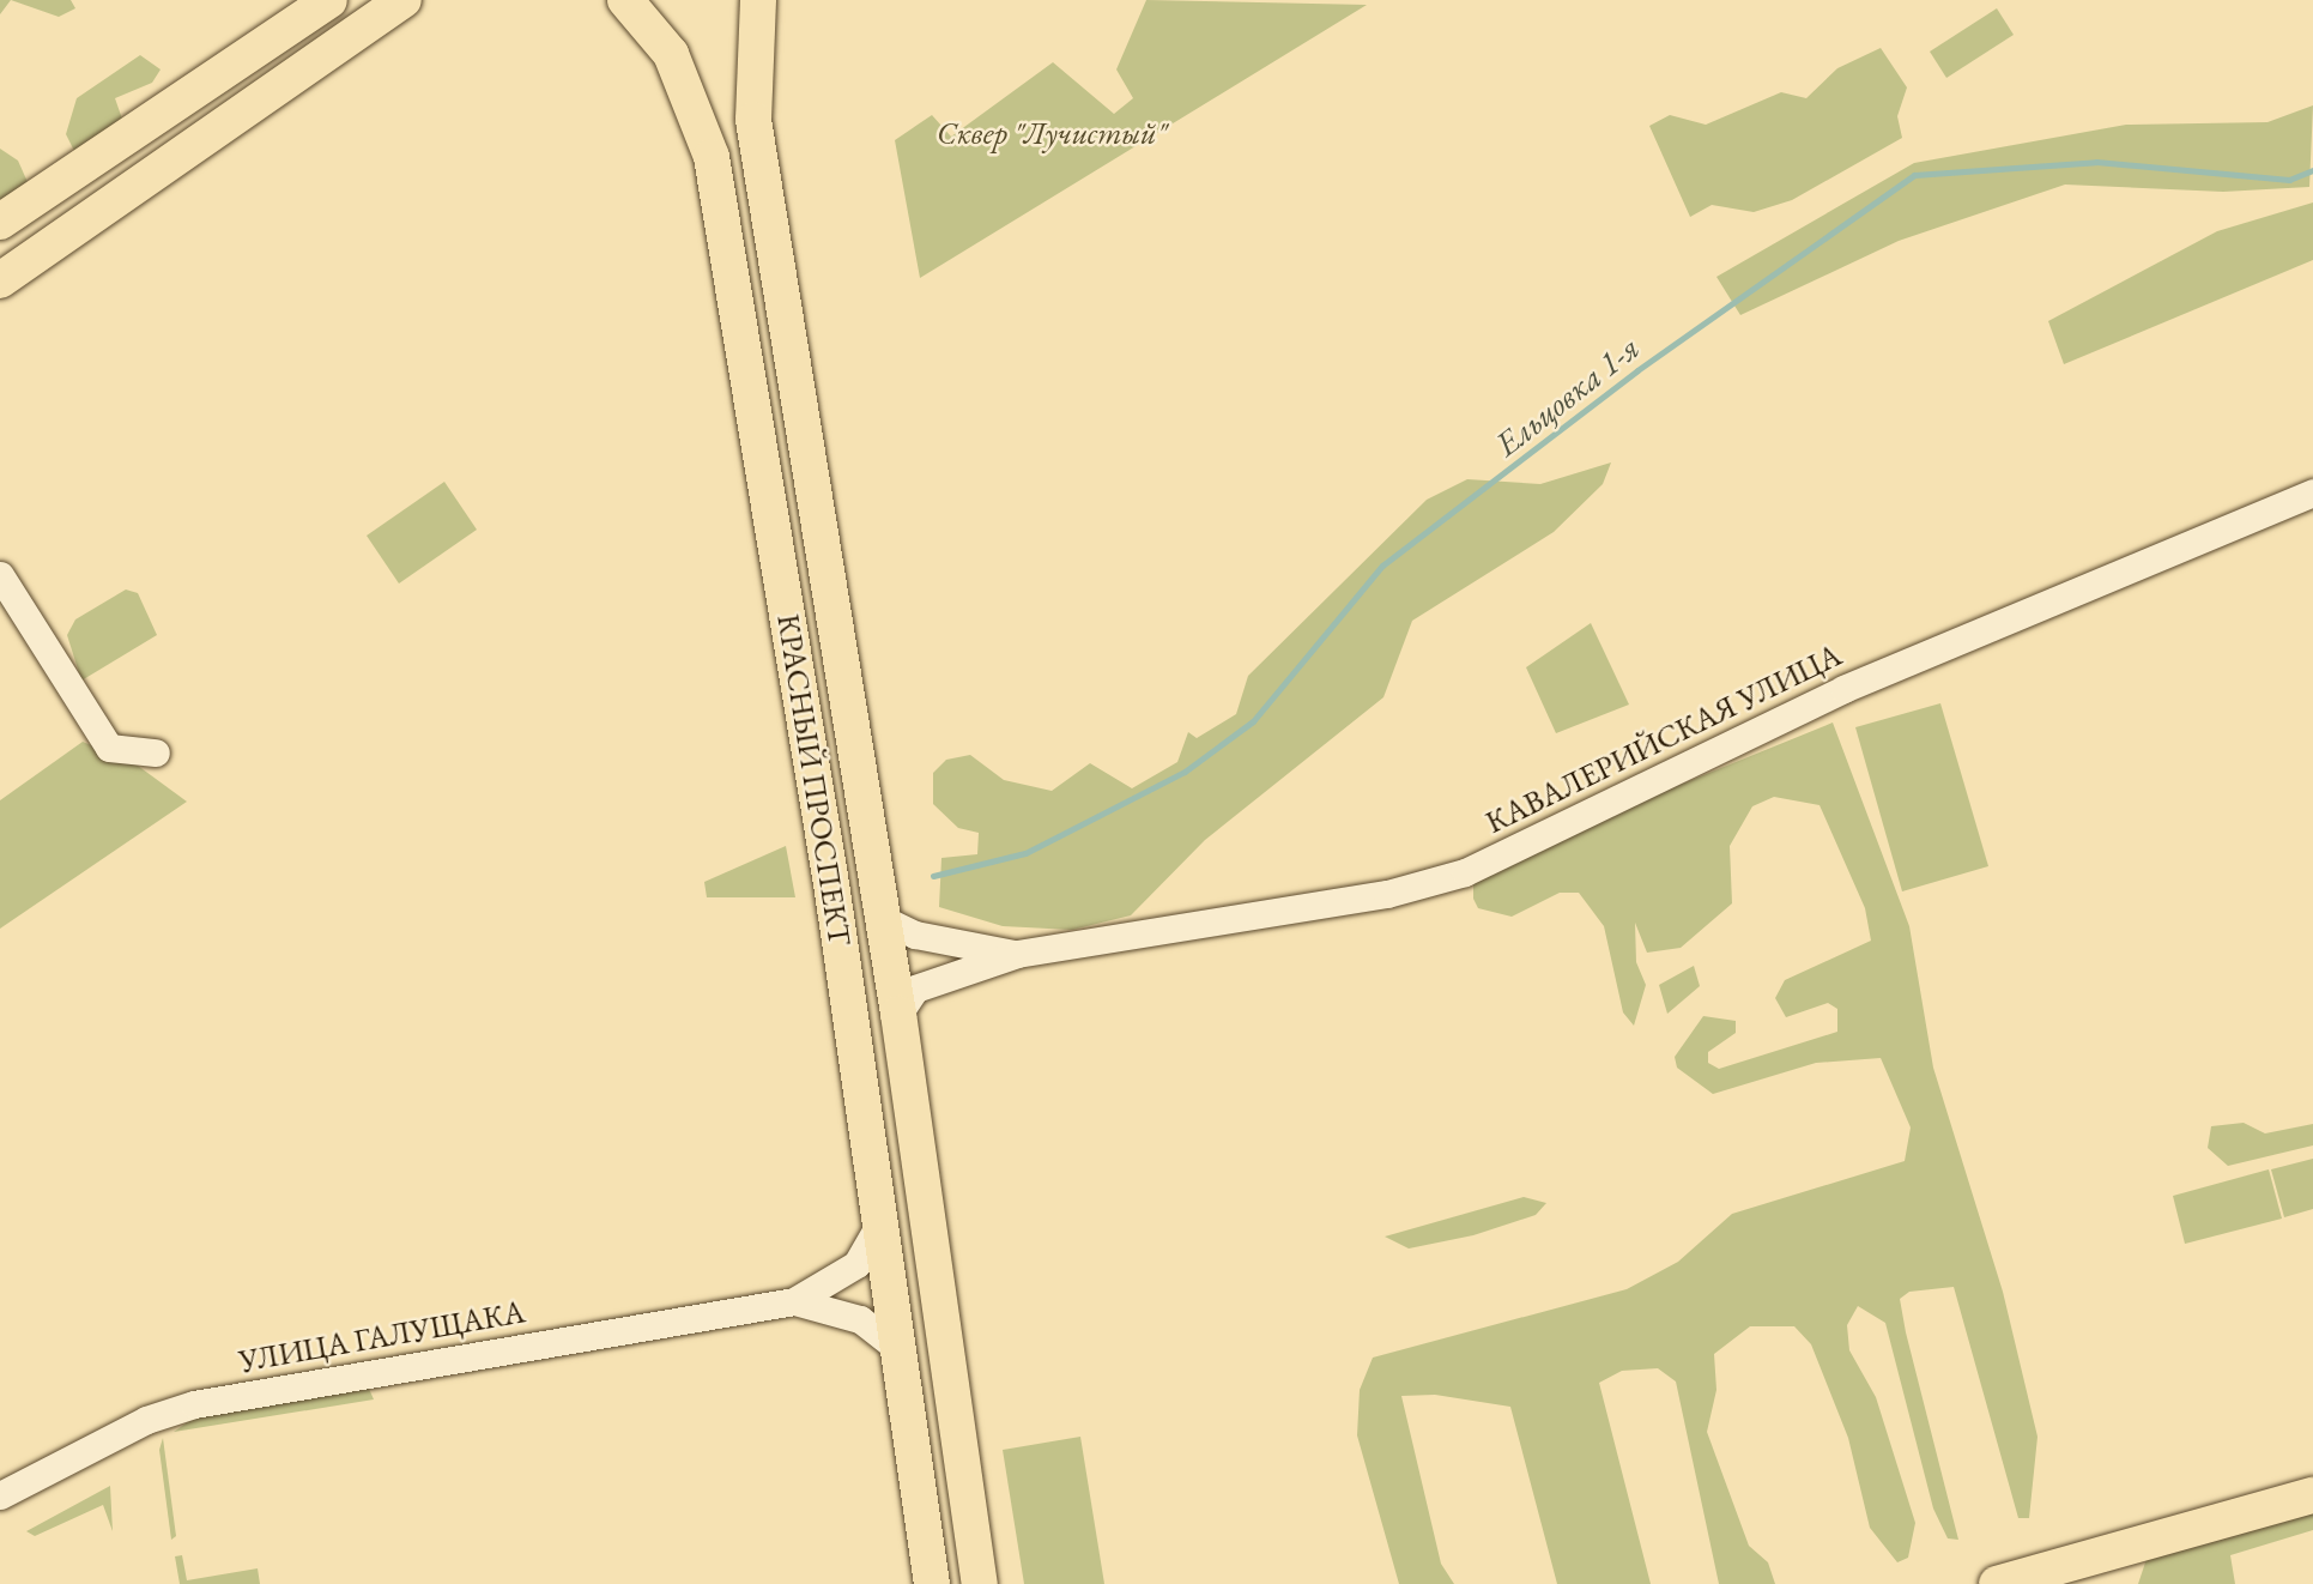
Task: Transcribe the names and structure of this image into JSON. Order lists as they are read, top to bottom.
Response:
{
  "streets": {
    "main road": ["КРАСНЫЙ ПРОСПЕКТ"],
    "street": ["КАВАЛЕРИЙСКАЯ УЛИЦА", "УЛИЦА ГАЛУЩАКА"]
  },
  "water": ["Ельцовка 1-я"],
  "parks": ["Сквер \"Лучистый\""]
}
